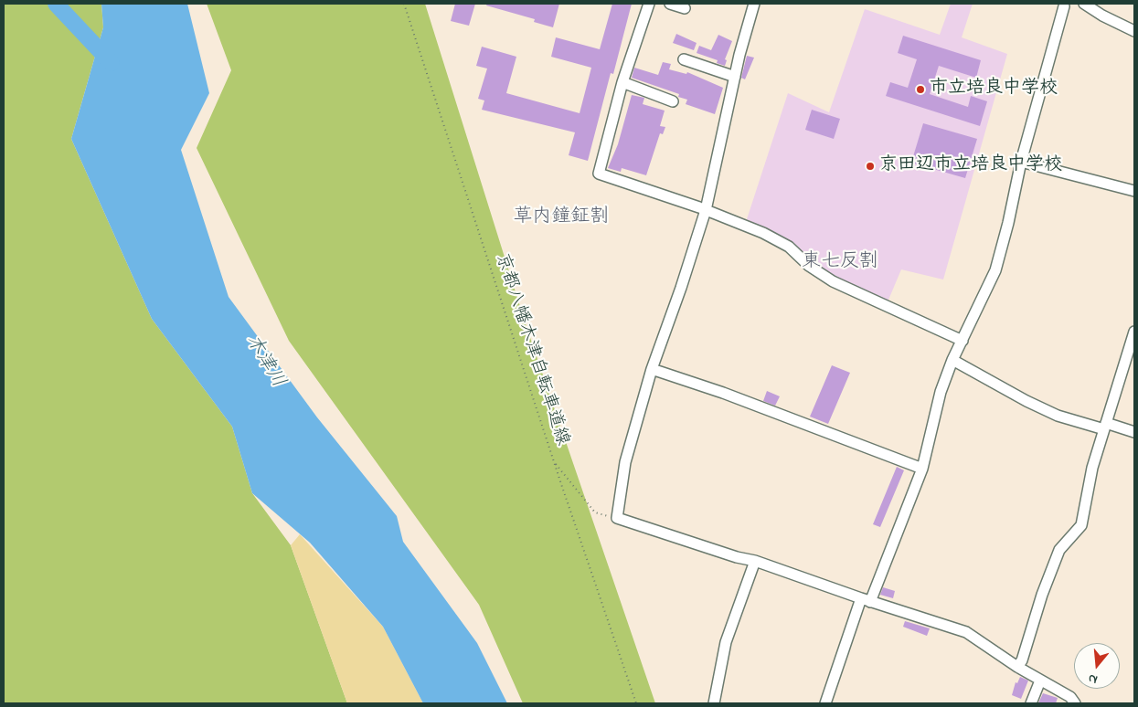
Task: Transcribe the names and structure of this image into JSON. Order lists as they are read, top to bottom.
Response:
{
  "streets": {
    "path": ["京都八幡木津自転車道線"]
  },
  "districts": ["草内鐘鉦割", "東七反割"],
  "water": ["木津川"],
  "places": ["市立培良中学校", "京田辺市立培良中学校"],
  "north": "bottom"
}
